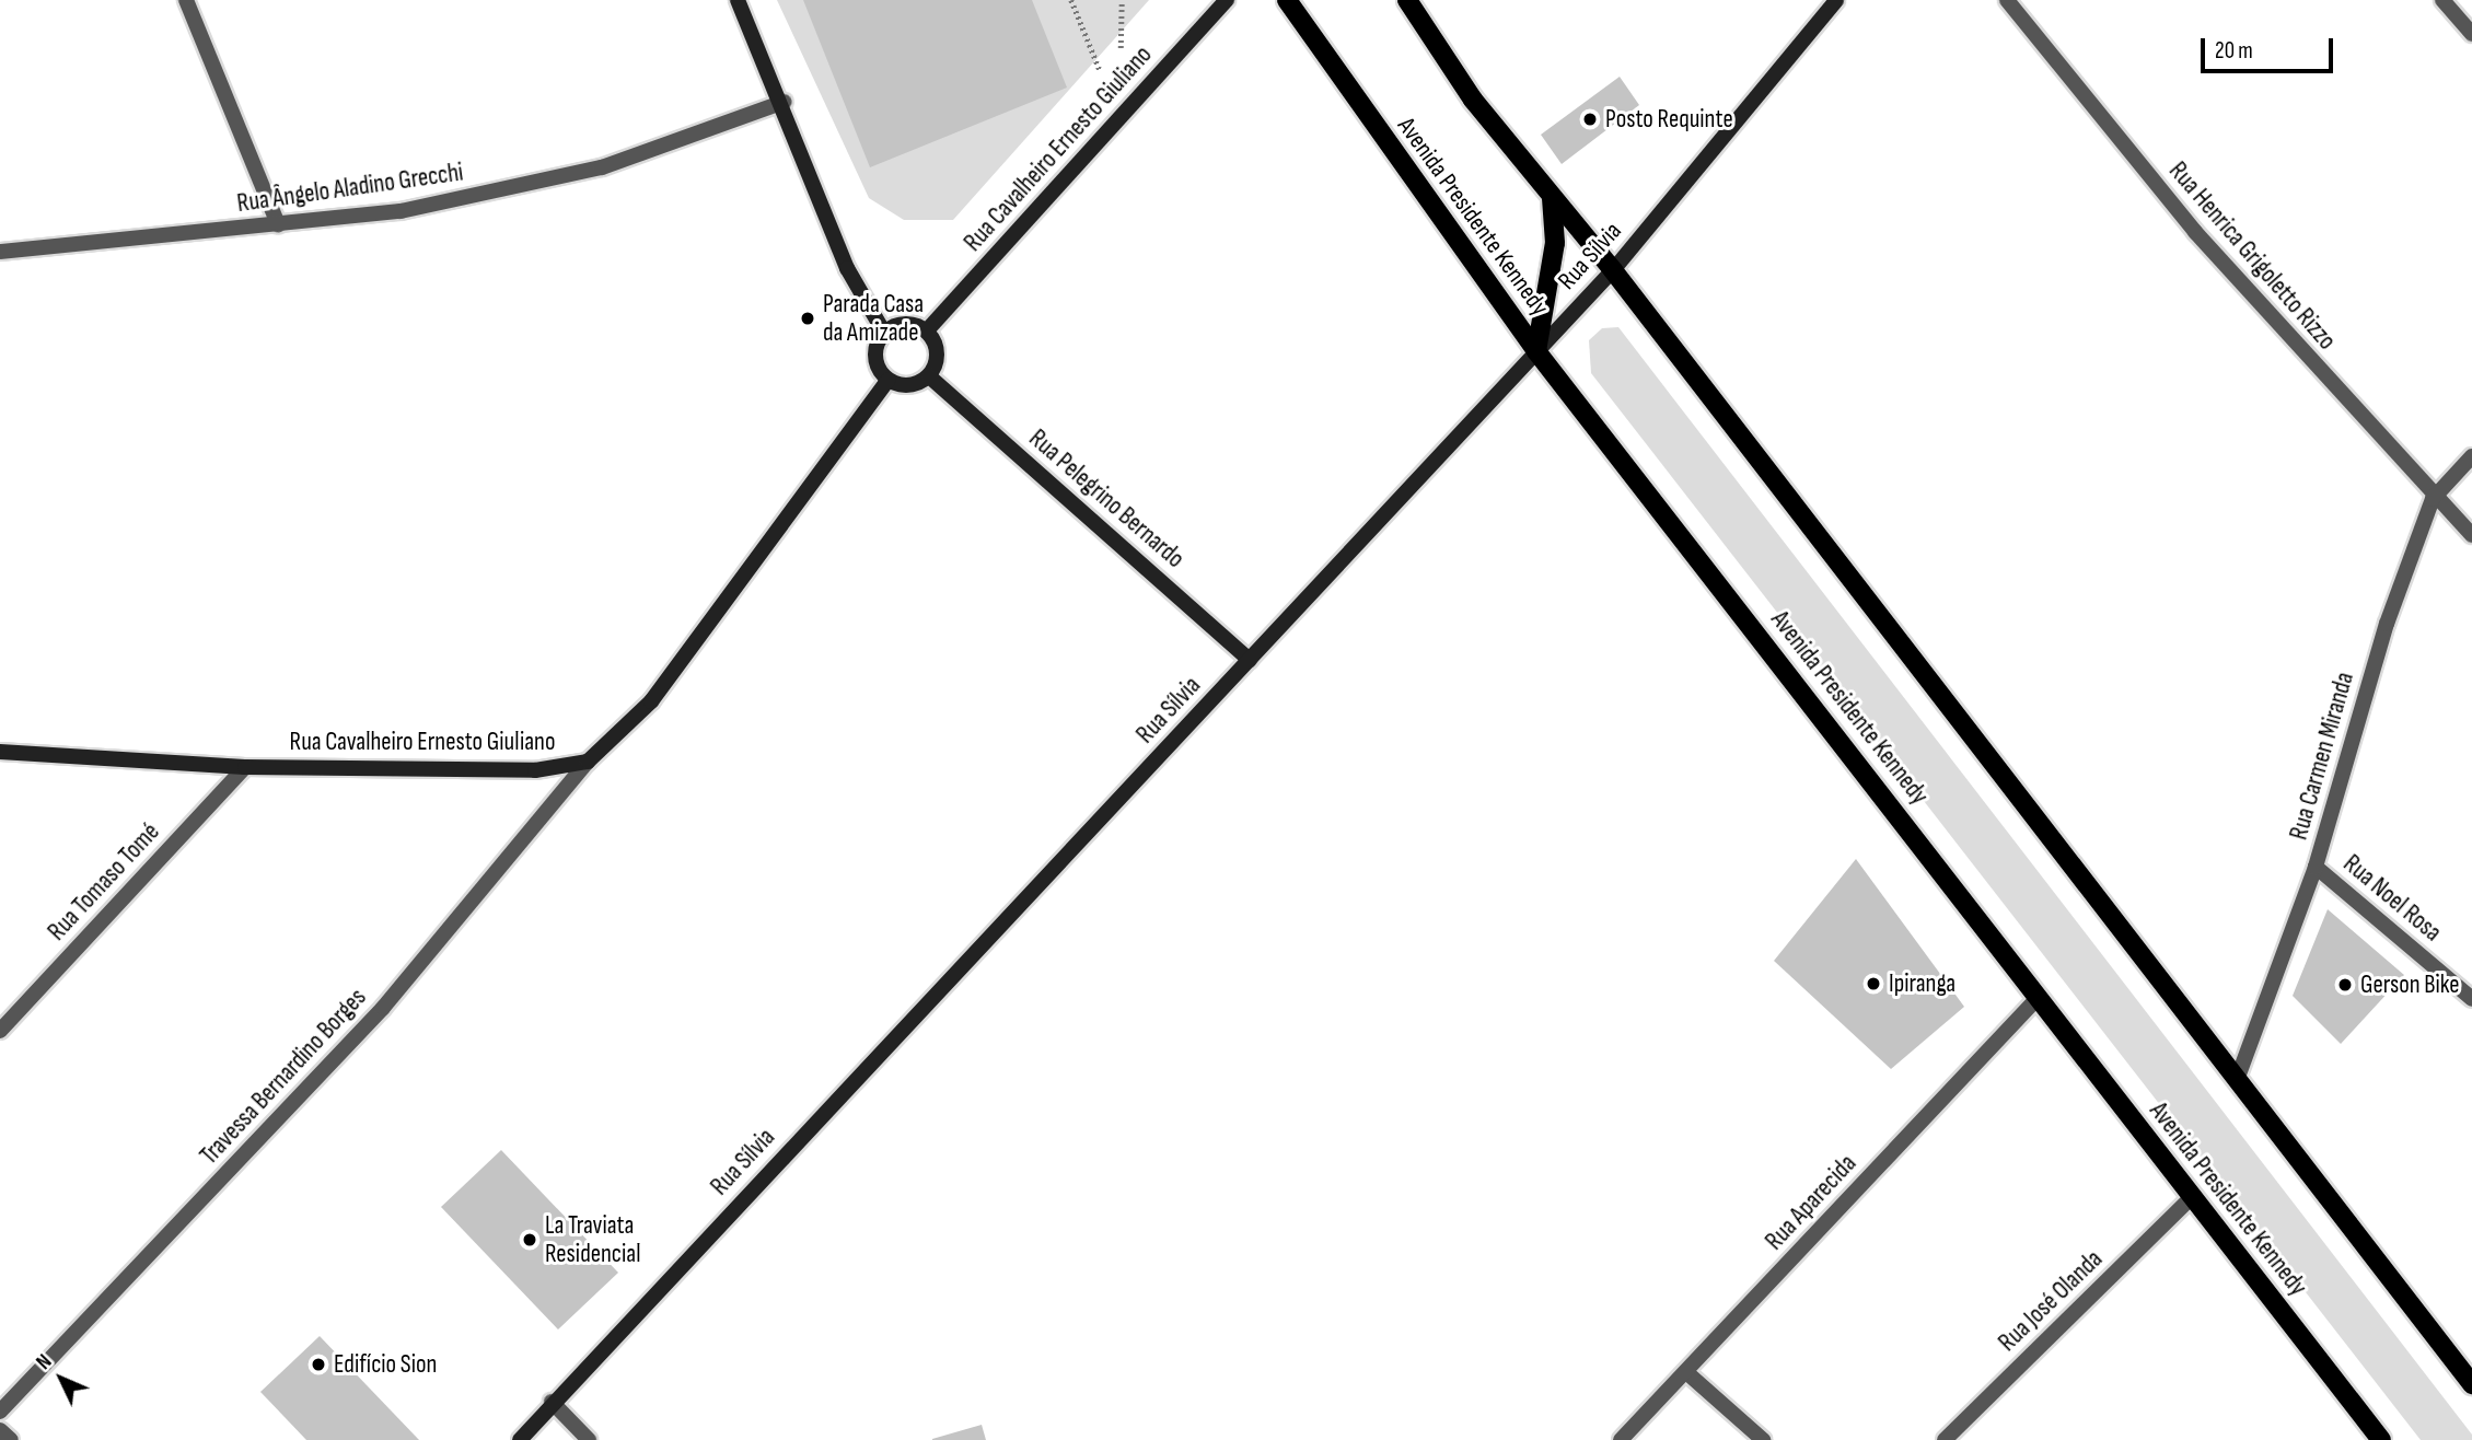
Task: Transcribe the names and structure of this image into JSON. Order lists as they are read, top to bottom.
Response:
{
  "streets": {
    "main road": ["Avenida Presidente Kennedy"],
    "street": [
      "Rua Cavalheiro Ernesto Giuliano",
      "Rua Ângelo Aladino Grecchi",
      "Rua Sílvia",
      "Rua Henrica Grigoletto Rizzo",
      "Rua Pelegrino Bernardo",
      "Rua Carmen Miranda",
      "Rua Tomaso Tomé",
      "Rua Noel Rosa",
      "Travessa Bernardino Borges",
      "Rua Aparecida",
      "Rua José Olanda"
    ]
  },
  "crossings": [
    ["Rua Cavalheiro Ernesto Giuliano", "Rua Pelegrino Bernardo"],
    ["Rua Cavalheiro Ernesto Giuliano", "Rua Tomaso Tomé"],
    ["Rua Cavalheiro Ernesto Giuliano", "Travessa Bernardino Borges"],
    ["Avenida Presidente Kennedy", "Rua Sílvia"],
    ["Avenida Presidente Kennedy", "Rua Aparecida"],
    ["Avenida Presidente Kennedy", "Rua José Olanda"],
    ["Rua Sílvia", "Rua Pelegrino Bernardo"],
    ["Rua Henrica Grigoletto Rizzo", "Rua Carmen Miranda"],
    ["Rua Carmen Miranda", "Rua Noel Rosa"]
  ],
  "places": [
    "Posto Requinte",
    "Parada Casa da Amizade",
    "Ipiranga",
    "Gerson Bike",
    "La Traviata Residencial",
    "Edifício Sion"
  ],
  "scale_bar": "20 m",
  "north": "top left"
}
